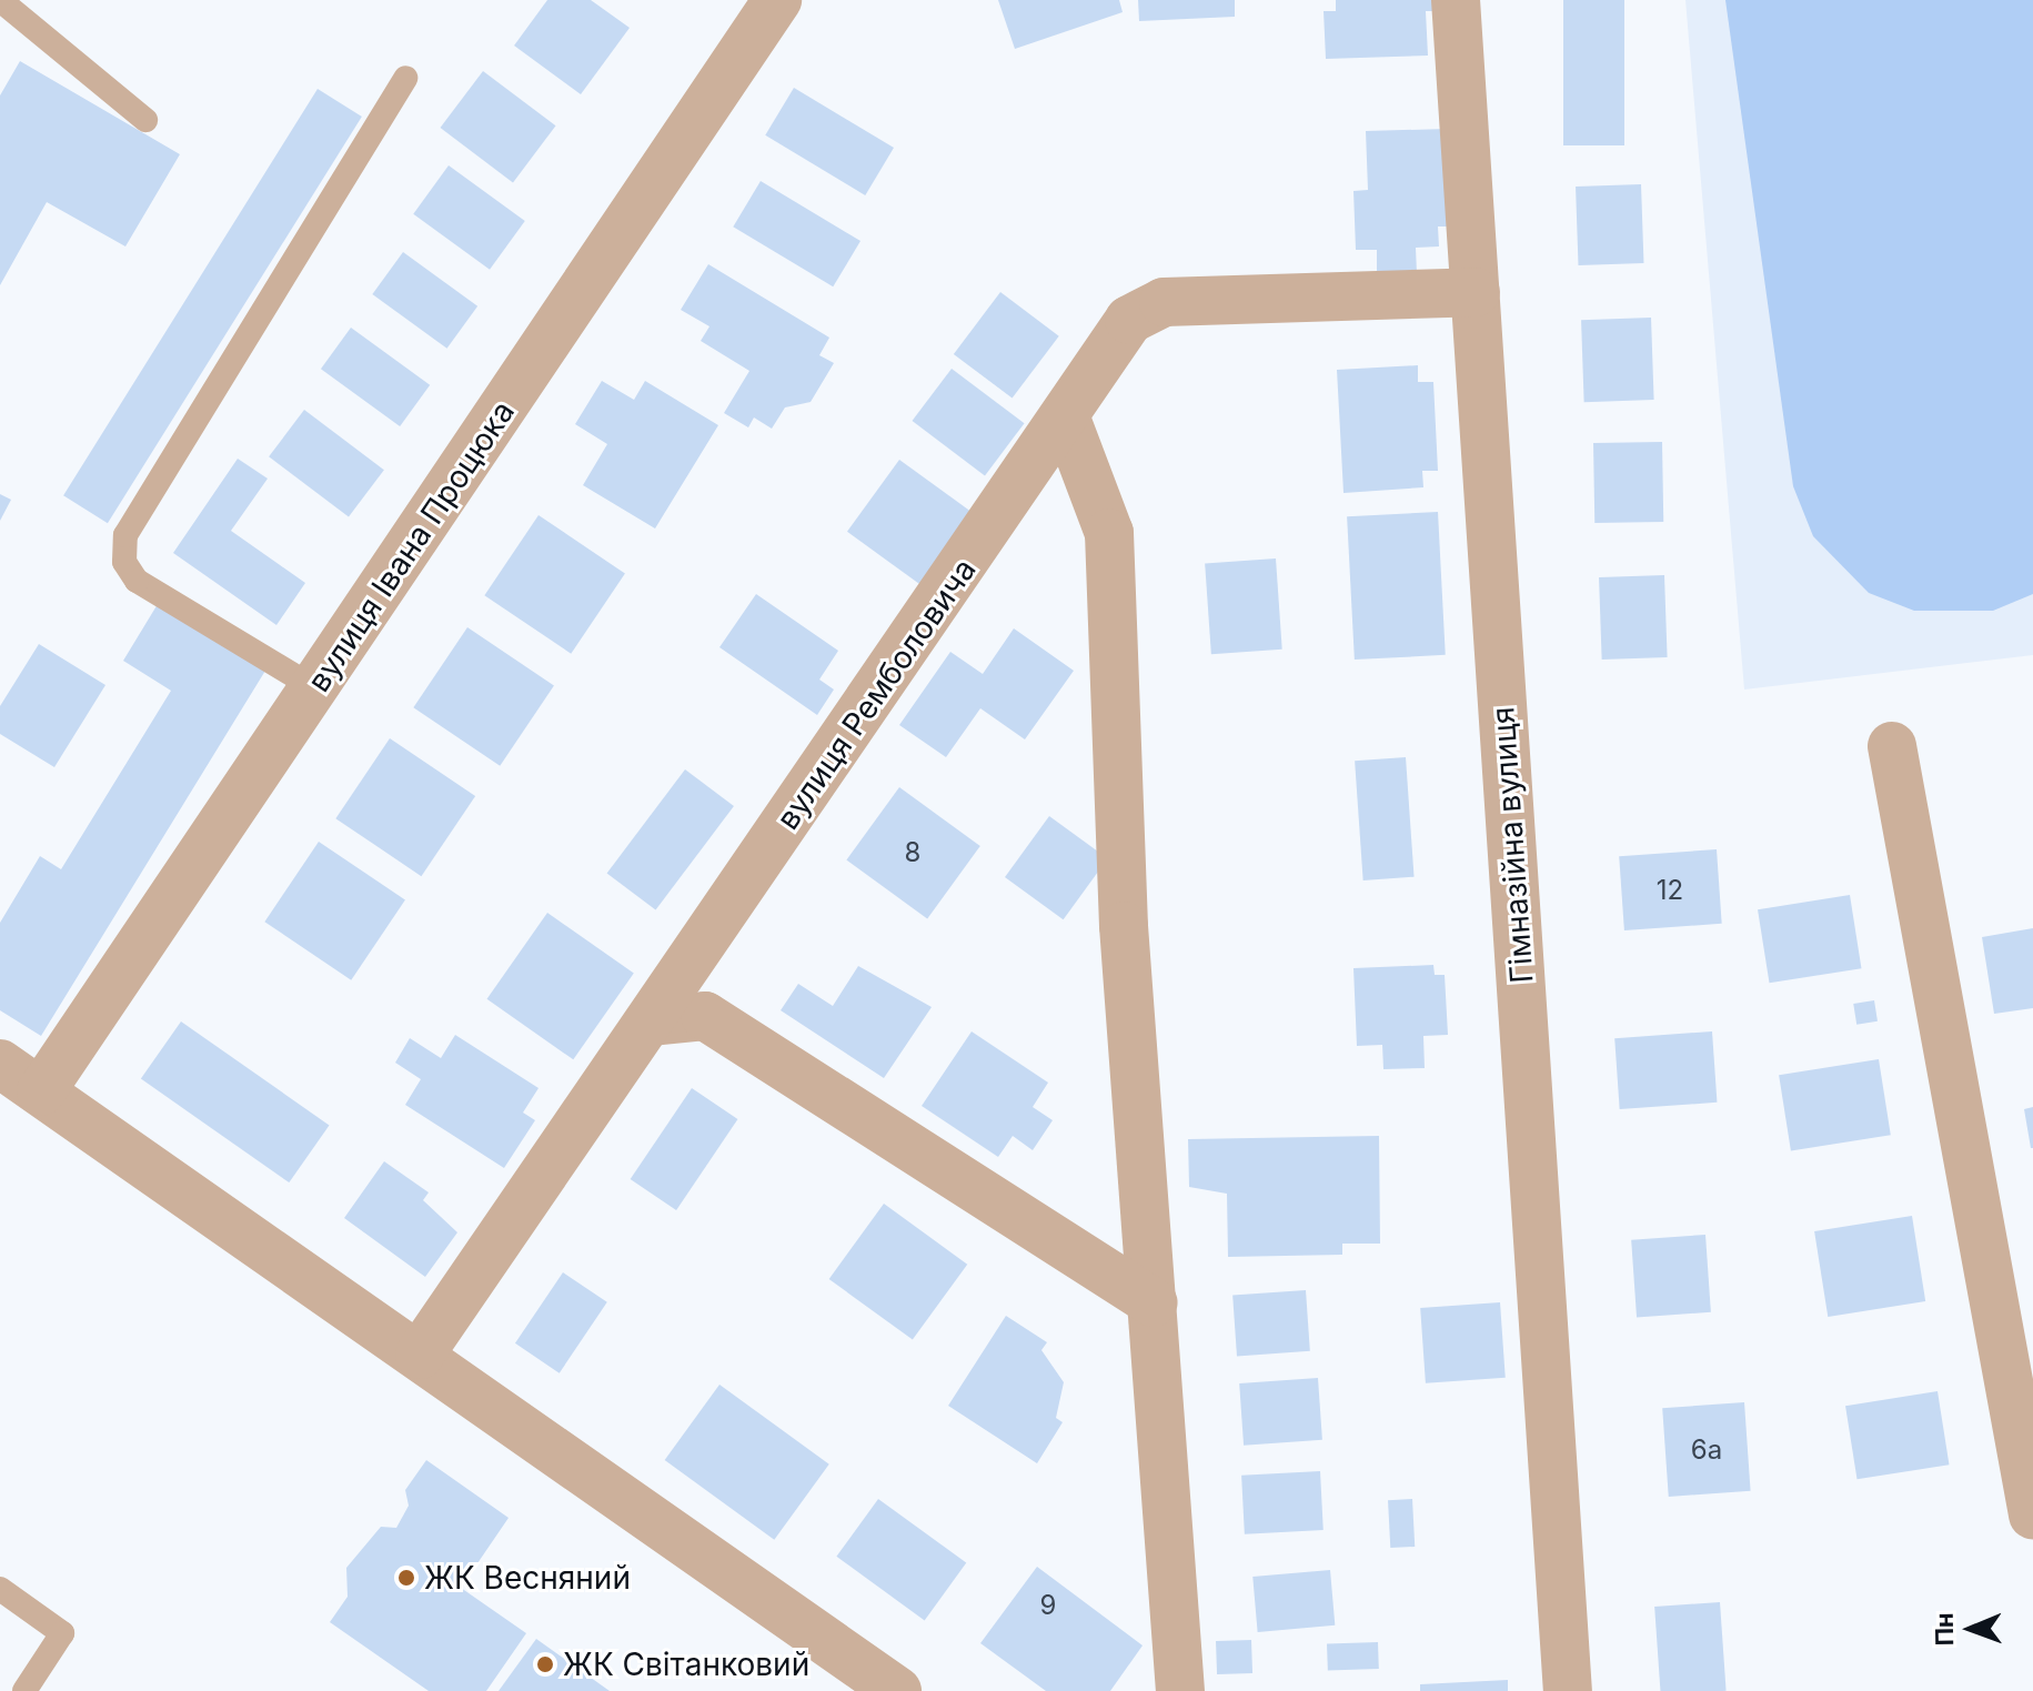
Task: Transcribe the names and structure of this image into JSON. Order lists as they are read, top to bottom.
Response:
{
  "streets": {
    "street": ["вулиця Івана Процюка", "вулиця Ремболовича", "Гімназійна вулиця"]
  },
  "crossings": [
    ["вулиця Ремболовича", "Гімназійна вулиця"]
  ],
  "places": ["ЖК Весняний", "ЖК Світанковий"],
  "house_numbers": [
    "8",
    "12",
    "6а",
    "9"
  ],
  "north": "left"
}
